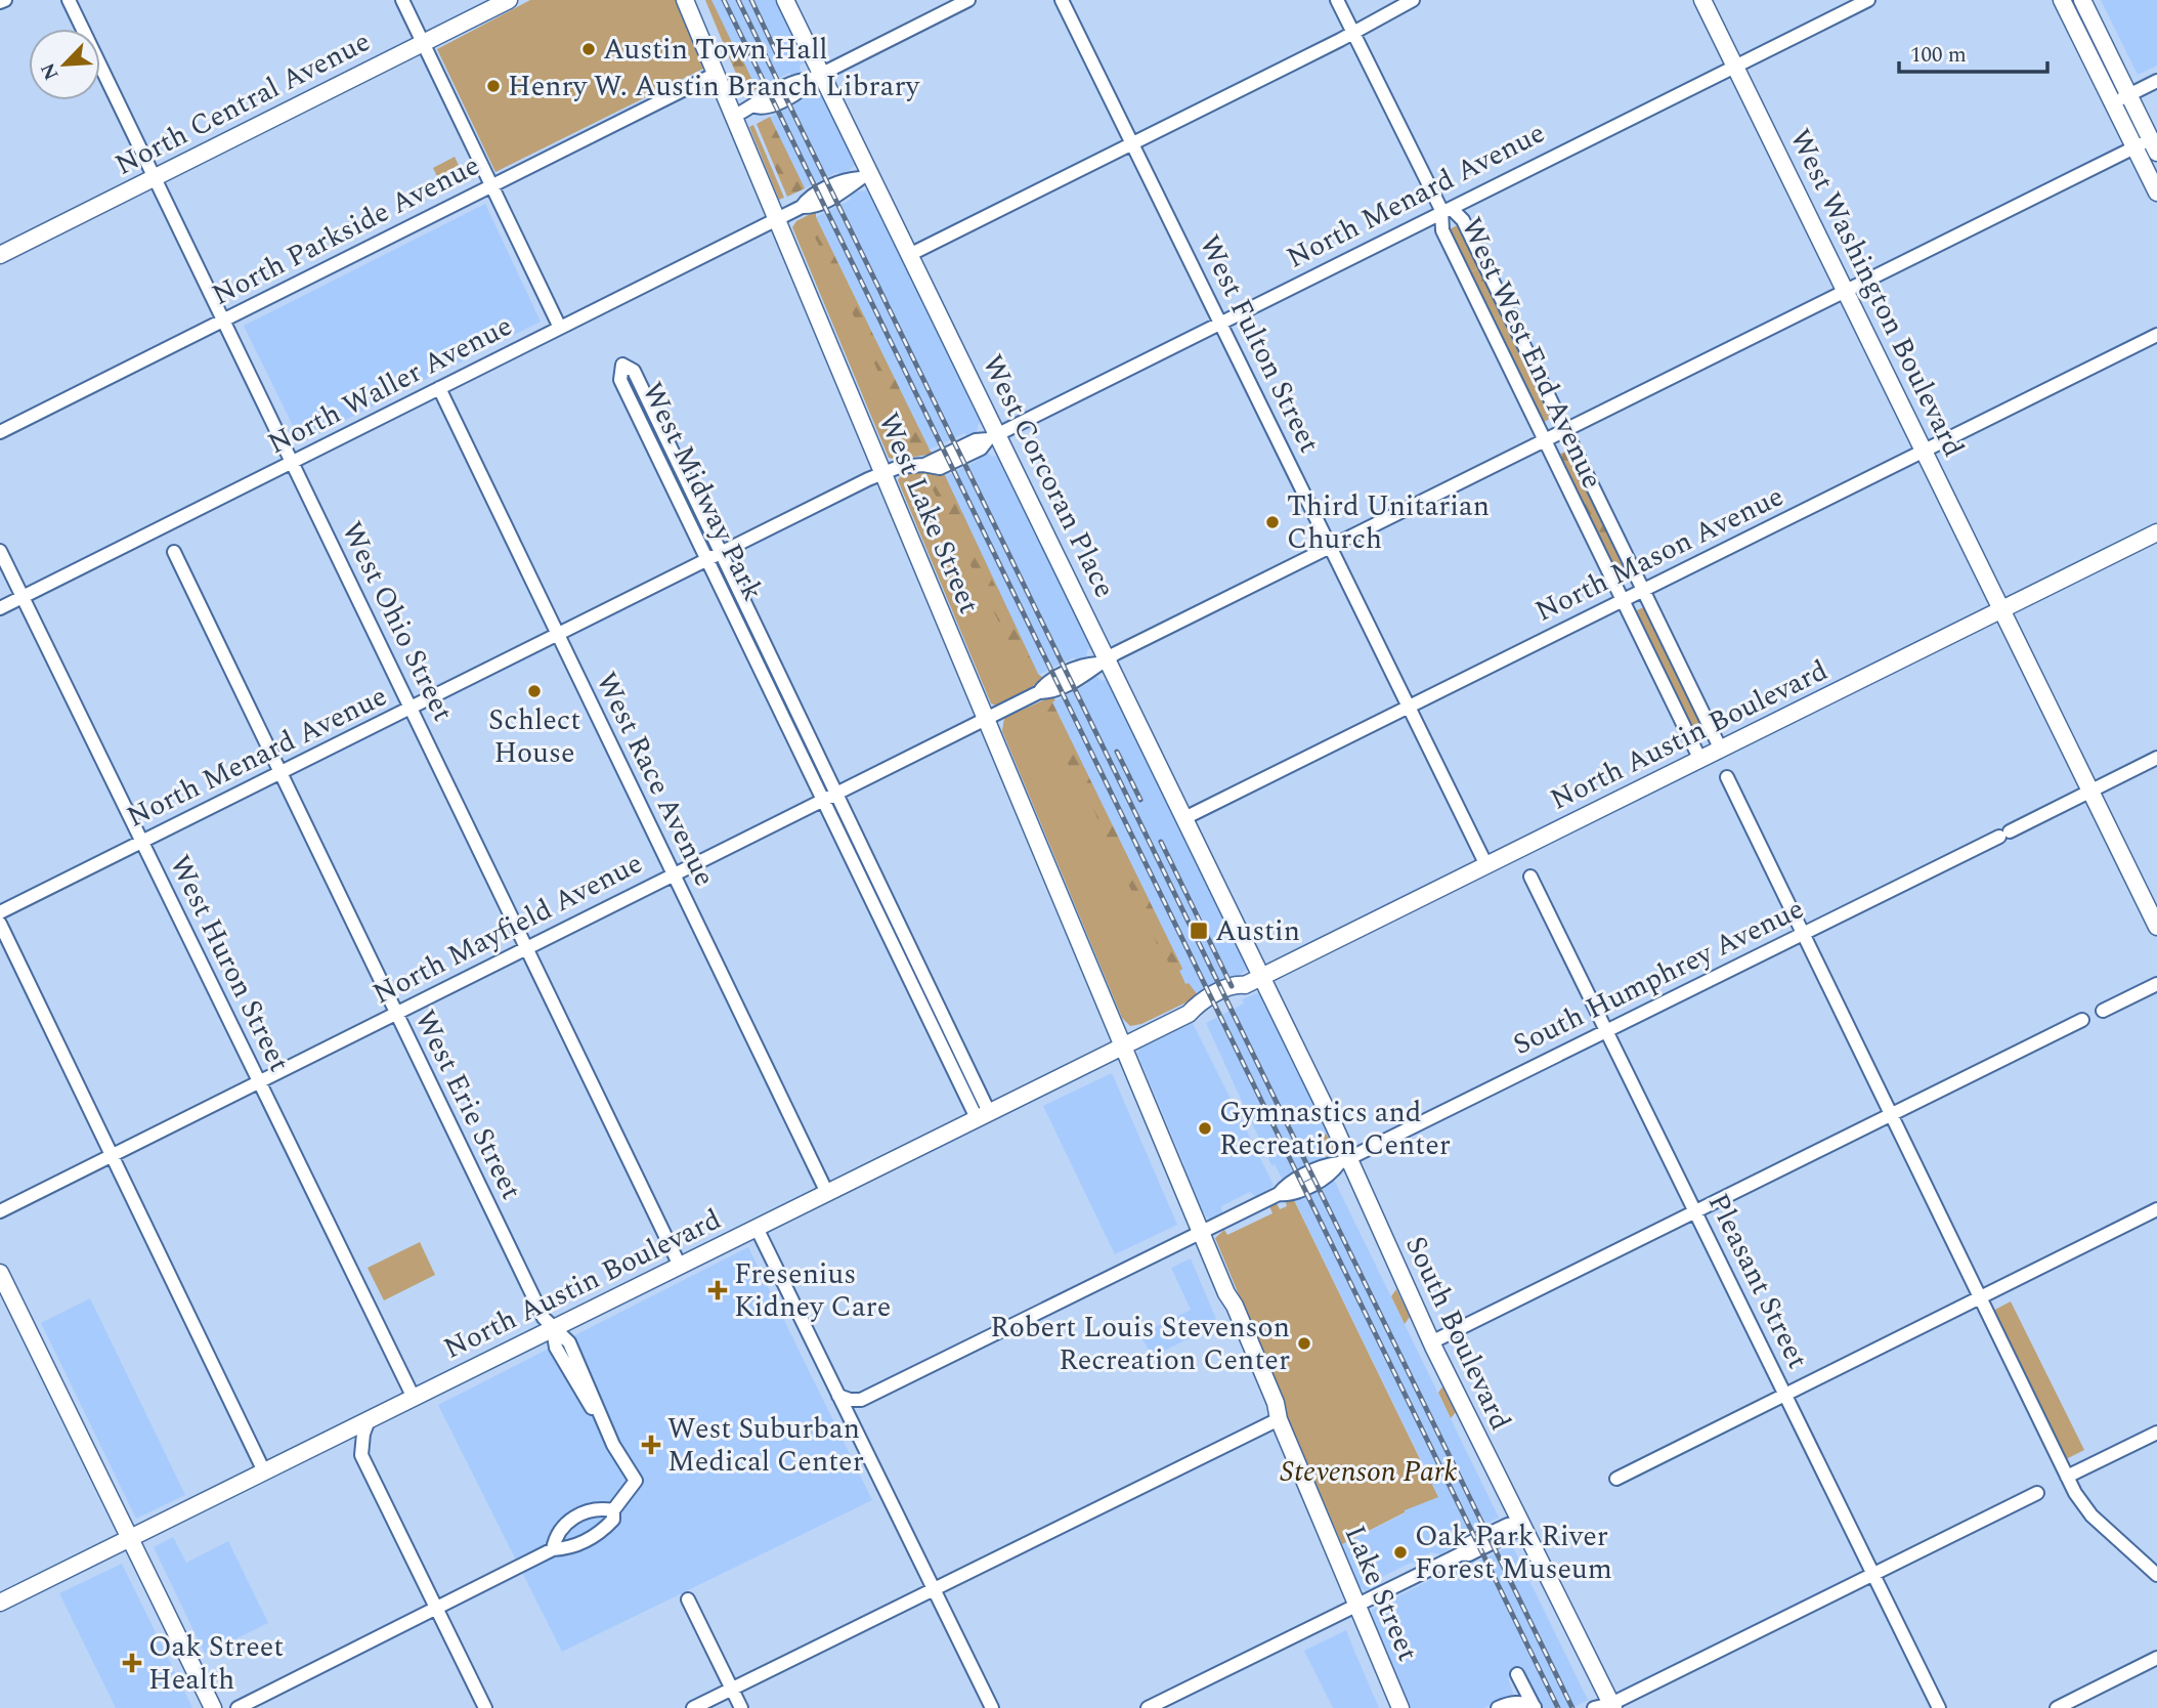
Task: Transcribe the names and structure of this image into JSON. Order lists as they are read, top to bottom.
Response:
{
  "streets": {
    "street": [
      "North Central Avenue",
      "North Menard Avenue",
      "North Parkside Avenue",
      "West Washington Boulevard",
      "West Fulton Street",
      "West West End Avenue",
      "North Waller Avenue",
      "West Corcoran Place",
      "West Midway Park",
      "West Lake Street",
      "North Mason Avenue",
      "West Ohio Street",
      "North Austin Boulevard",
      "West Race Avenue",
      "North Mayfield Avenue",
      "West Huron Street",
      "South Humphrey Avenue",
      "West Erie Street",
      "Pleasant Street",
      "South Boulevard",
      "Lake Street"
    ]
  },
  "crossings": [
    ["North Central Avenue", "West Ohio Street"],
    ["North Menard Avenue", "West Washington Boulevard"],
    ["North Menard Avenue", "West Fulton Street"],
    ["North Menard Avenue", "West West End Avenue"],
    ["North Menard Avenue", "West Corcoran Place"],
    ["North Menard Avenue", "West Midway Park"],
    ["North Menard Avenue", "West Lake Street"],
    ["North Menard Avenue", "West Ohio Street"],
    ["North Menard Avenue", "West Race Avenue"],
    ["North Menard Avenue", "West Huron Street"],
    ["North Menard Avenue", "West Erie Street"],
    ["North Parkside Avenue", "West Lake Street"],
    ["North Parkside Avenue", "West Ohio Street"],
    ["West Washington Boulevard", "North Mason Avenue"],
    ["West Washington Boulevard", "North Austin Boulevard"],
    ["West Washington Boulevard", "North Mayfield Avenue"],
    ["West Washington Boulevard", "South Humphrey Avenue"],
    ["West Fulton Street", "North Mason Avenue"],
    ["West Fulton Street", "North Austin Boulevard"],
    ["West Fulton Street", "North Mayfield Avenue"],
    ["West West End Avenue", "North Mason Avenue"],
    ["West West End Avenue", "North Austin Boulevard"],
    ["West West End Avenue", "North Mayfield Avenue"],
    ["North Waller Avenue", "West Corcoran Place"],
    ["North Waller Avenue", "West Lake Street"],
    ["North Waller Avenue", "West Ohio Street"],
    ["North Waller Avenue", "West Race Avenue"],
    ["North Waller Avenue", "West Huron Street"],
    ["West Corcoran Place", "North Mason Avenue"],
    ["West Corcoran Place", "North Austin Boulevard"],
    ["West Corcoran Place", "North Mayfield Avenue"],
    ["West Corcoran Place", "South Boulevard"],
    ["West Midway Park", "North Austin Boulevard"],
    ["West Midway Park", "North Mayfield Avenue"],
    ["West Lake Street", "North Austin Boulevard"],
    ["West Lake Street", "North Mayfield Avenue"],
    ["West Lake Street", "Lake Street"],
    ["West Ohio Street", "North Austin Boulevard"],
    ["West Ohio Street", "North Mayfield Avenue"],
    ["North Austin Boulevard", "West Race Avenue"],
    ["North Austin Boulevard", "West Huron Street"],
    ["North Austin Boulevard", "West Erie Street"],
    ["North Austin Boulevard", "South Boulevard"],
    ["North Austin Boulevard", "Lake Street"],
    ["West Race Avenue", "North Mayfield Avenue"],
    ["North Mayfield Avenue", "West Huron Street"],
    ["North Mayfield Avenue", "West Erie Street"],
    ["South Humphrey Avenue", "Pleasant Street"],
    ["South Humphrey Avenue", "South Boulevard"],
    ["South Humphrey Avenue", "Lake Street"]
  ],
  "parks": ["Stevenson Park"],
  "places": {
    "other": [
      "Austin Town Hall",
      "Henry W. Austin Branch Library",
      "Third Unitarian Church",
      "Schlect House",
      "Gymnastics and Recreation Center",
      "Robert Louis Stevenson Recreation Center",
      "Oak Park River Forest Museum"
    ],
    "transit": ["Austin"],
    "health": ["Fresenius Kidney Care", "West Suburban Medical Center", "Oak Street Health"]
  },
  "scale_bar": "100 m",
  "north": "bottom left"
}
